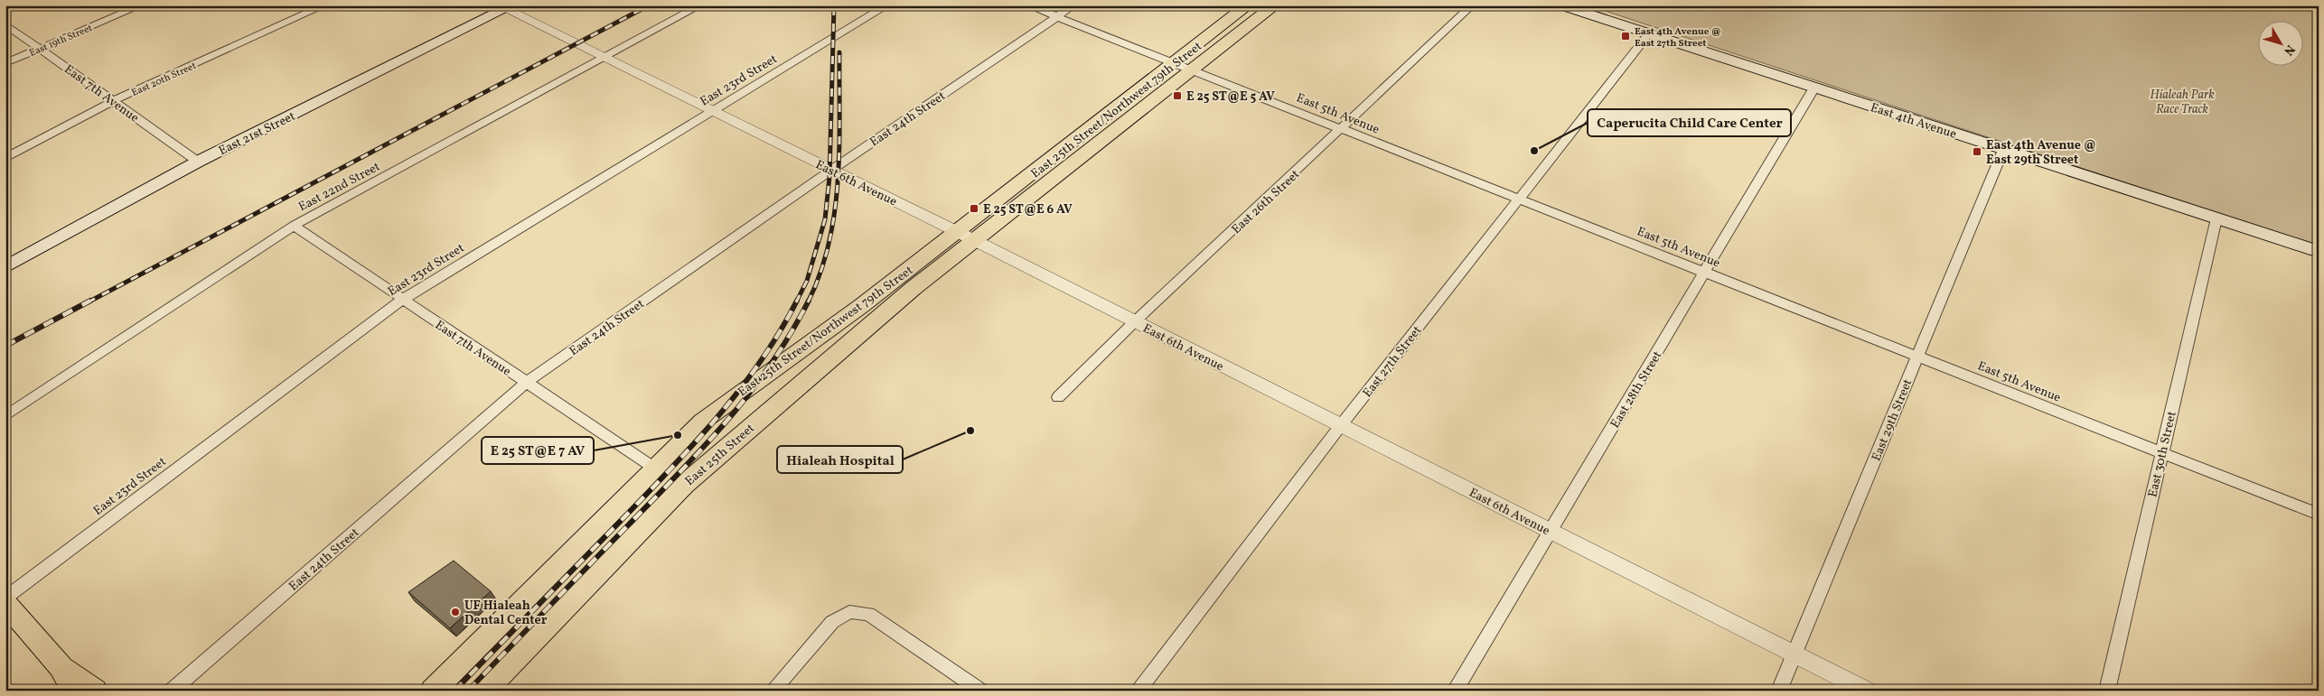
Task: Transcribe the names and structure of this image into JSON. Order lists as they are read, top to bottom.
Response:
{
  "streets": {
    "main road": [
      "East 25th Street/Northwest 79th Street",
      "East 4th Avenue",
      "East 21st Street",
      "East 25th Street"
    ],
    "street": [
      "East 19th Street",
      "East 20th Street",
      "East 23rd Street",
      "East 7th Avenue",
      "East 5th Avenue",
      "East 24th Street",
      "East 6th Avenue",
      "East 22nd Street",
      "East 26th Street",
      "East 27th Street",
      "East 28th Street",
      "East 29th Street",
      "East 30th Street"
    ]
  },
  "crossings": [
    ["East 19th Street", "East 7th Avenue"],
    ["East 20th Street", "East 7th Avenue"],
    ["East 23rd Street", "East 7th Avenue"],
    ["East 23rd Street", "East 6th Avenue"],
    ["East 7th Avenue", "East 25th Street/Northwest 79th Street"],
    ["East 7th Avenue", "East 24th Street"],
    ["East 7th Avenue", "East 21st Street"],
    ["East 7th Avenue", "East 22nd Street"],
    ["East 25th Street/Northwest 79th Street", "East 5th Avenue"],
    ["East 25th Street/Northwest 79th Street", "East 6th Avenue"],
    ["East 25th Street/Northwest 79th Street", "East 25th Street"],
    ["East 5th Avenue", "East 24th Street"],
    ["East 5th Avenue", "East 26th Street"],
    ["East 5th Avenue", "East 27th Street"],
    ["East 5th Avenue", "East 28th Street"],
    ["East 5th Avenue", "East 29th Street"],
    ["East 5th Avenue", "East 30th Street"],
    ["East 24th Street", "East 6th Avenue"],
    ["East 4th Avenue", "East 27th Street"],
    ["East 4th Avenue", "East 28th Street"],
    ["East 4th Avenue", "East 29th Street"],
    ["East 4th Avenue", "East 30th Street"],
    ["East 21st Street", "East 6th Avenue"],
    ["East 6th Avenue", "East 22nd Street"],
    ["East 6th Avenue", "East 26th Street"],
    ["East 6th Avenue", "East 27th Street"],
    ["East 6th Avenue", "East 28th Street"],
    ["East 6th Avenue", "East 29th Street"],
    ["East 6th Avenue", "East 25th Street"]
  ],
  "parks": ["Hialeah Park Race Track"],
  "places": {
    "transit": [
      "East 4th Avenue @ East 27th Street",
      "E 25 ST@E 5 AV",
      "East 4th Avenue @ East 29th Street",
      "E 25 ST@E 6 AV"
    ],
    "other": [
      "Caperucita Child Care Center",
      "Hialeah Hospital",
      "E 25 ST@E 7 AV",
      "UF Hialeah Dental Center"
    ]
  },
  "north": "bottom right"
}
